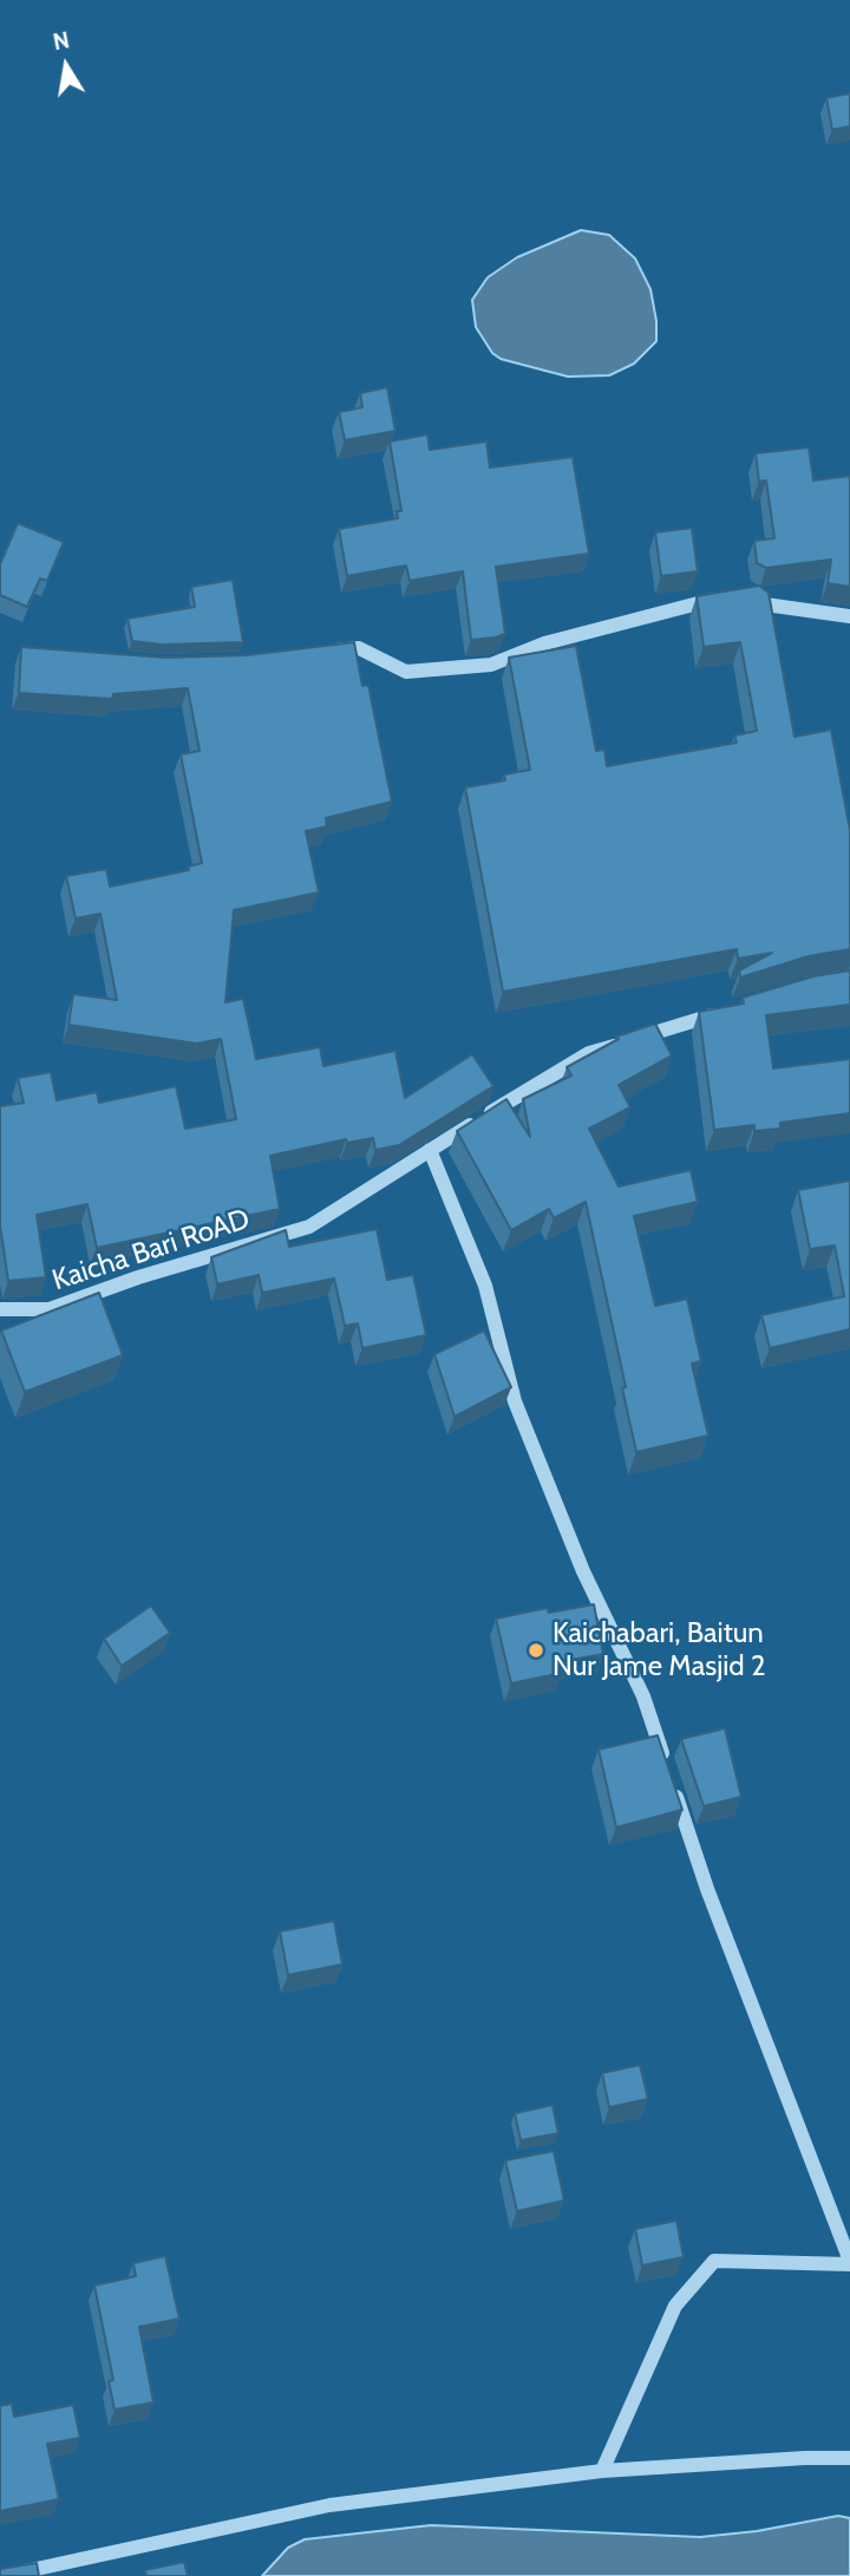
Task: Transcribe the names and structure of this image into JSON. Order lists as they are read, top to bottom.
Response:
{
  "streets": {
    "street": ["Kaicha Bari RoAD"]
  },
  "places": ["Kaichabari, Baitun Nur Jame Masjid 2"],
  "north": "top"
}
